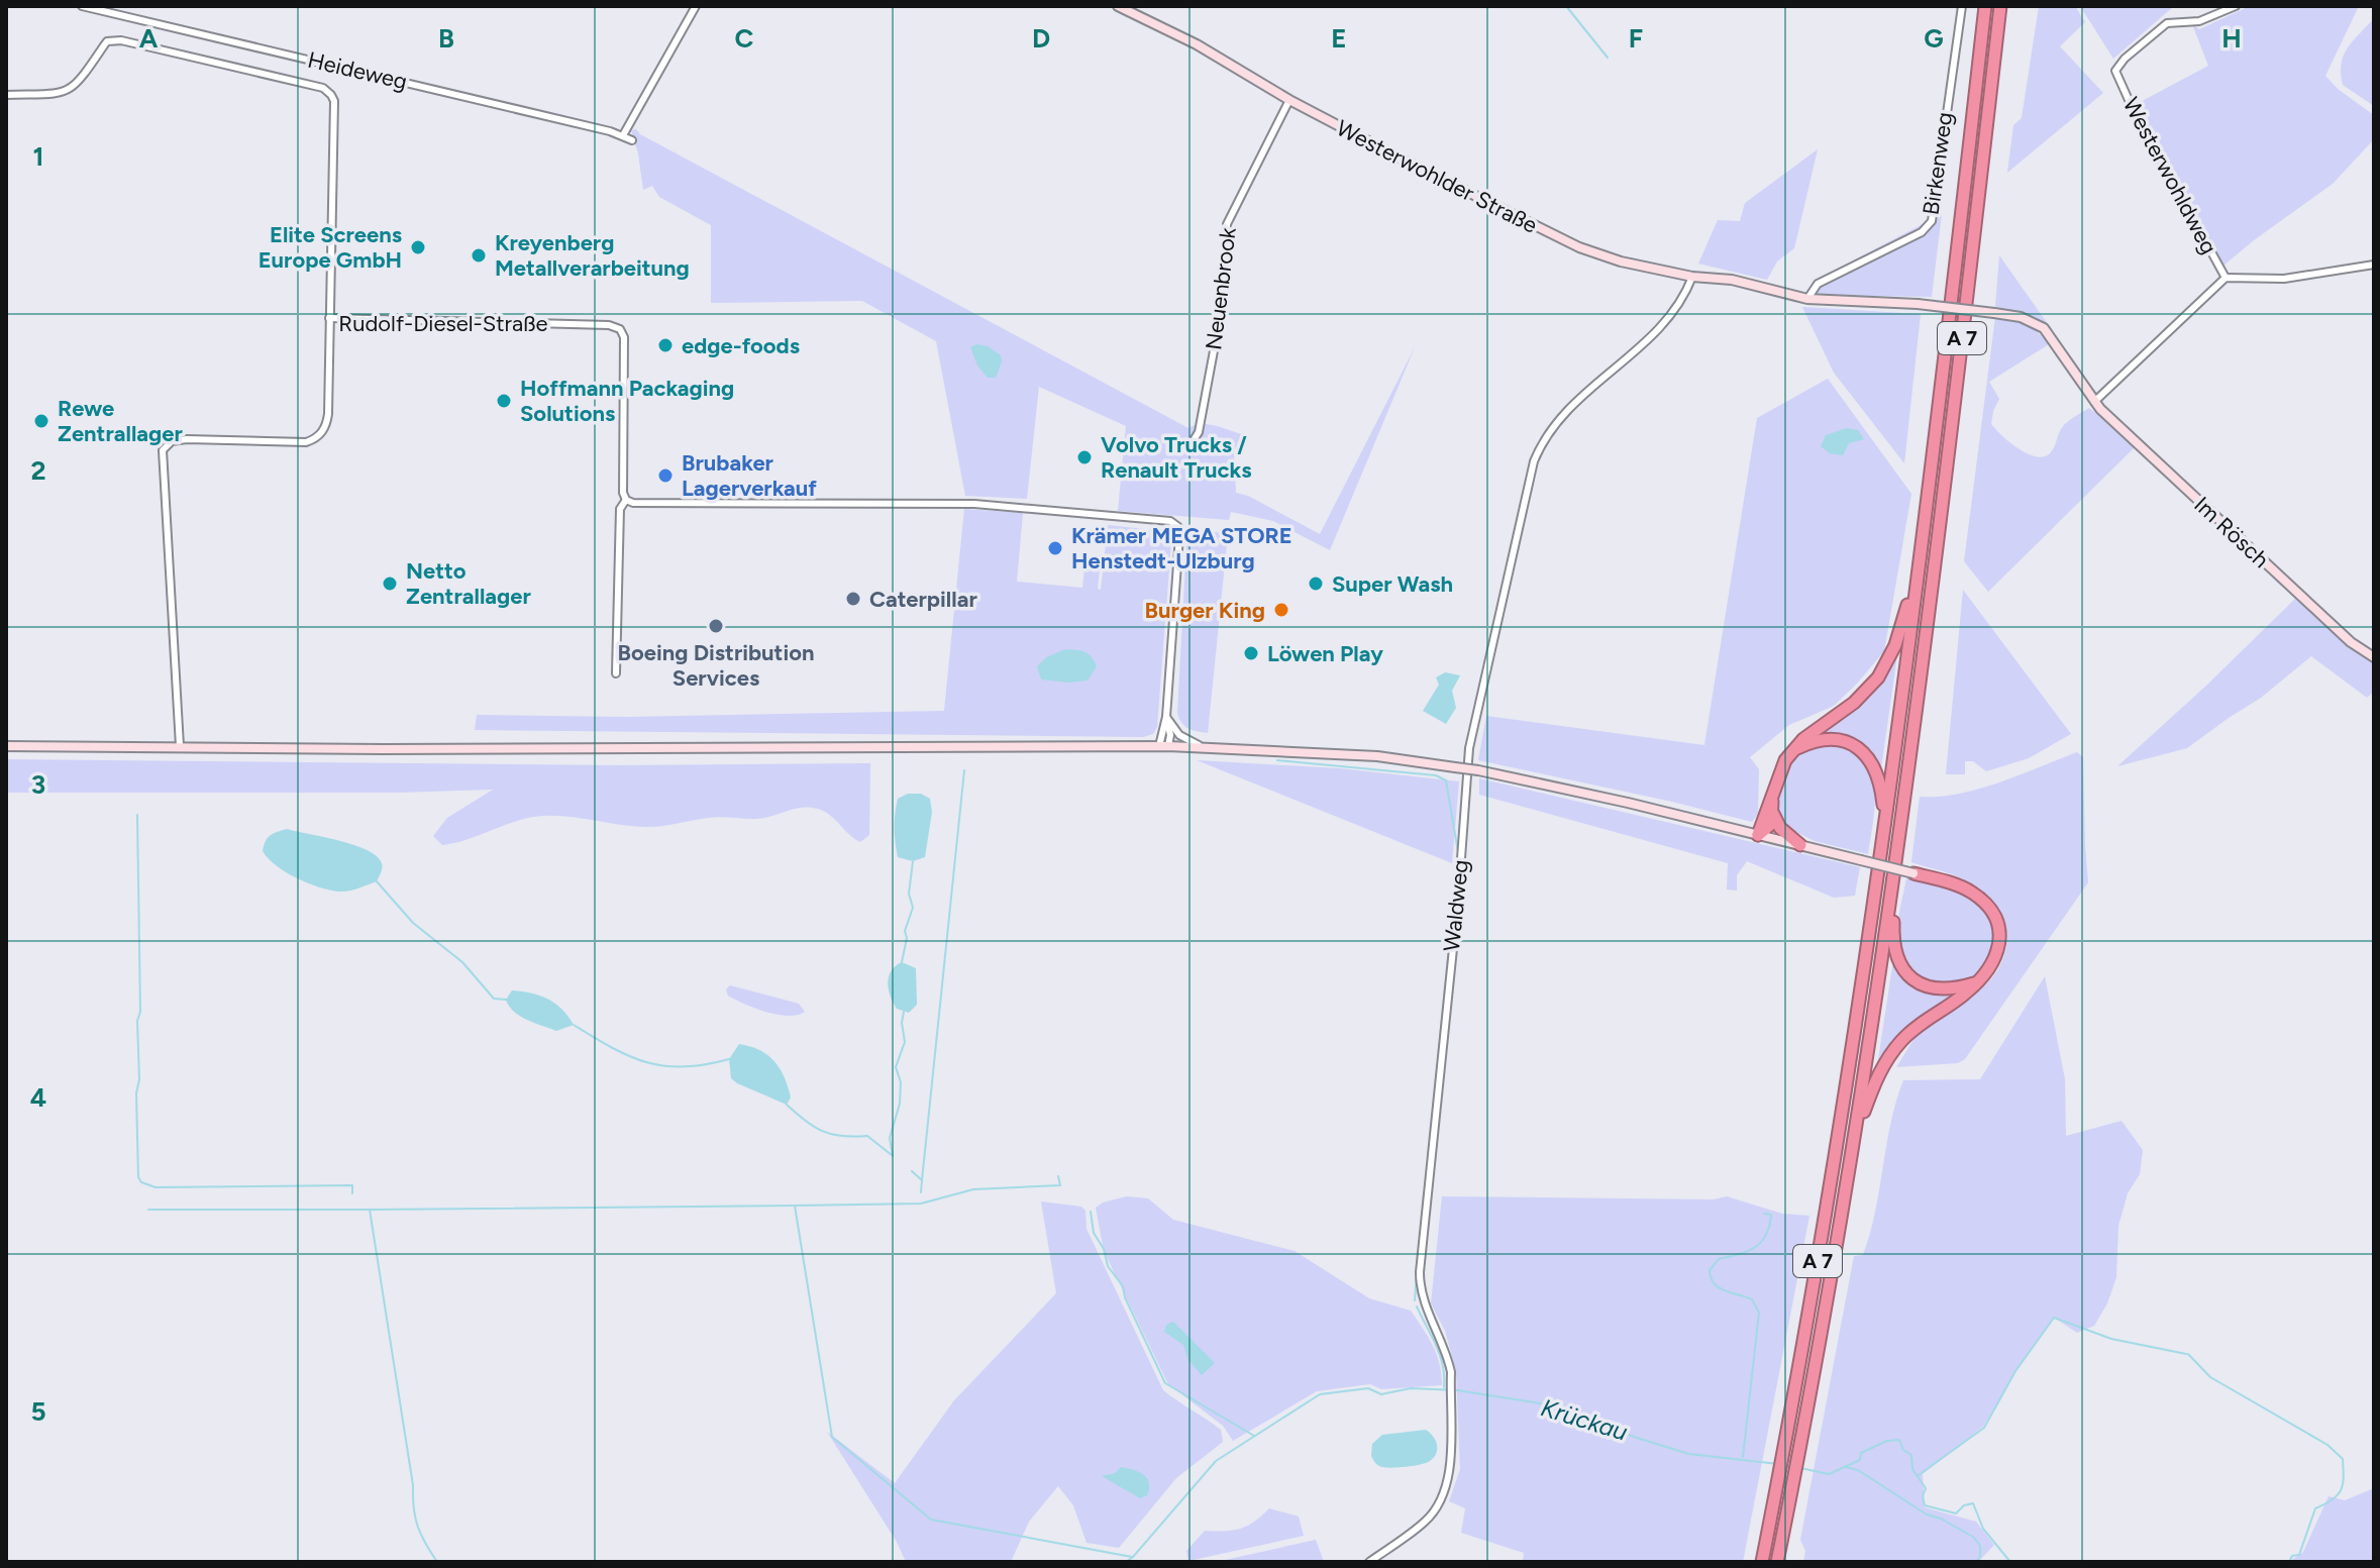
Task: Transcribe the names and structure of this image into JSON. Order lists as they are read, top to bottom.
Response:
{
  "streets": {
    "highway": ["A 7"],
    "main road": ["Westerwohlder Straße", "Im Rösch"],
    "street": [
      "Heideweg",
      "Birkenweg",
      "Westerwohldweg",
      "Neuenbrook",
      "Rudolf-Diesel-Straße",
      "Waldweg"
    ]
  },
  "crossings": [
    ["Birkenweg", "Im Rösch"],
    ["Westerwohlder Straße", "Neuenbrook"],
    ["Westerwohlder Straße", "Im Rösch"],
    ["Westerwohlder Straße", "Waldweg"]
  ],
  "water": ["Krückau"],
  "places": [
    "Elite Screens Europe GmbH",
    "Kreyenberg Metallverarbeitung",
    "edge-foods",
    "Hoffmann Packaging Solutions",
    "Rewe Zentrallager",
    "Volvo Trucks / Renault Trucks",
    "Brubaker Lagerverkauf",
    "Krämer MEGA STORE Henstedt-Ulzburg",
    "Netto Zentrallager",
    "Super Wash",
    "Caterpillar",
    "Burger King",
    "Boeing Distribution Services",
    "Löwen Play"
  ],
  "grid": {
    "columns": [
      "A",
      "B",
      "C",
      "D",
      "E",
      "F",
      "G",
      "H"
    ],
    "rows": [
      "1",
      "2",
      "3",
      "4",
      "5"
    ]
  }
}
